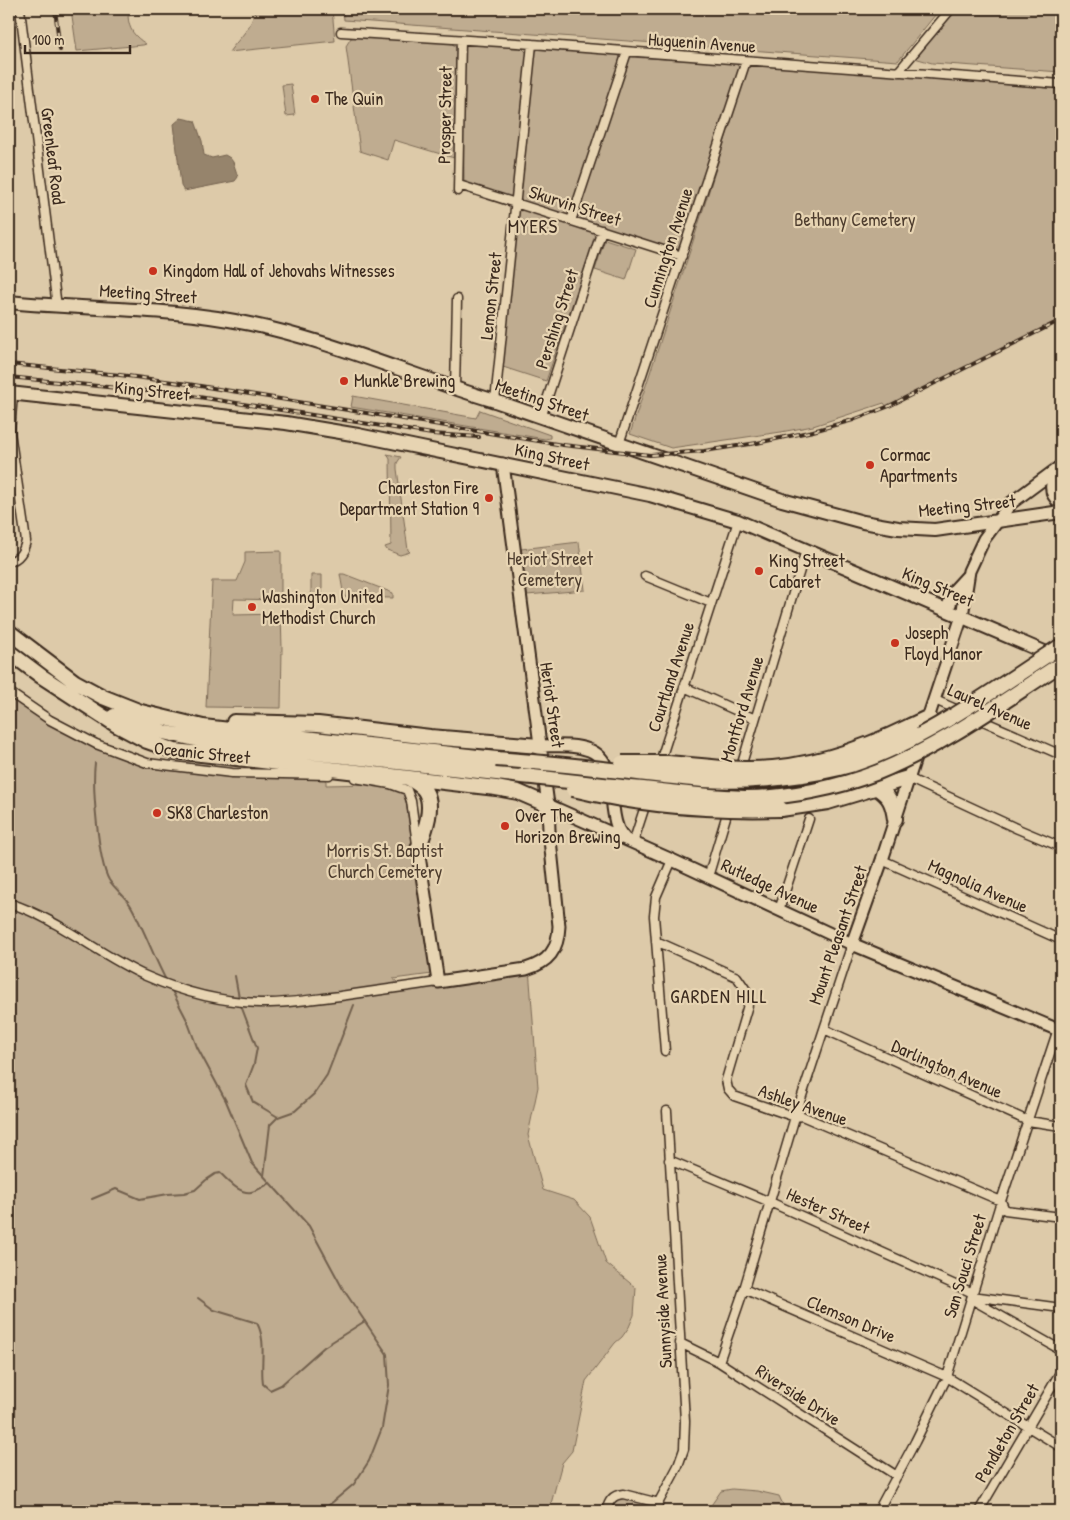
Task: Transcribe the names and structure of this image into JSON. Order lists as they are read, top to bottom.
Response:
{
  "streets": {
    "main road": [
      "Meeting Street",
      "King Street",
      "Heriot Street",
      "Rutledge Avenue",
      "Mount Pleasant Street"
    ],
    "street": [
      "Huguenin Avenue",
      "Prosper Street",
      "Greenleaf Road",
      "Skurvin Street",
      "Cunnington Avenue",
      "Lemon Street",
      "Pershing Street",
      "Courtland Avenue",
      "Laurel Avenue",
      "Montford Avenue",
      "Oceanic Street",
      "Magnolia Avenue",
      "Darlington Avenue",
      "Ashley Avenue",
      "Hester Street",
      "San Souci Street",
      "Sunnyside Avenue",
      "Clemson Drive",
      "Riverside Drive",
      "Pendleton Street"
    ]
  },
  "crossings": [
    ["Huguenin Avenue", "Prosper Street"],
    ["Huguenin Avenue", "Cunnington Avenue"],
    ["Huguenin Avenue", "Lemon Street"],
    ["Prosper Street", "Skurvin Street"],
    ["Greenleaf Road", "Meeting Street"],
    ["Skurvin Street", "Cunnington Avenue"],
    ["Skurvin Street", "Lemon Street"],
    ["Skurvin Street", "Pershing Street"],
    ["Cunnington Avenue", "Meeting Street"],
    ["Meeting Street", "Lemon Street"],
    ["Meeting Street", "Pershing Street"],
    ["Meeting Street", "Mount Pleasant Street"],
    ["King Street", "Courtland Avenue"],
    ["King Street", "Heriot Street"],
    ["King Street", "Montford Avenue"],
    ["King Street", "Mount Pleasant Street"],
    ["Courtland Avenue", "Rutledge Avenue"],
    ["Heriot Street", "Rutledge Avenue"],
    ["Laurel Avenue", "Mount Pleasant Street"],
    ["Montford Avenue", "Rutledge Avenue"],
    ["Rutledge Avenue", "Mount Pleasant Street"],
    ["Rutledge Avenue", "San Souci Street"],
    ["Magnolia Avenue", "Mount Pleasant Street"],
    ["Mount Pleasant Street", "Darlington Avenue"],
    ["Mount Pleasant Street", "Ashley Avenue"],
    ["Mount Pleasant Street", "Hester Street"],
    ["Mount Pleasant Street", "Clemson Drive"],
    ["Mount Pleasant Street", "Riverside Drive"],
    ["Darlington Avenue", "San Souci Street"],
    ["Ashley Avenue", "San Souci Street"],
    ["Hester Street", "San Souci Street"],
    ["Hester Street", "Sunnyside Avenue"],
    ["San Souci Street", "Clemson Drive"],
    ["San Souci Street", "Riverside Drive"],
    ["Sunnyside Avenue", "Riverside Drive"],
    ["Clemson Drive", "Pendleton Street"]
  ],
  "districts": ["MYERS", "GARDEN HILL"],
  "parks": ["Bethany Cemetery", "Heriot Street Cemetery", "Morris St. Baptist Church Cemetery"],
  "places": [
    "The Quin",
    "Kingdom Hall of Jehovahs Witnesses",
    "Munkle Brewing",
    "Cormac Apartments",
    "Charleston Fire Department Station 9",
    "King Street Cabaret",
    "Washington United Methodist Church",
    "Joseph Floyd Manor",
    "SK8 Charleston",
    "Over The Horizon Brewing"
  ],
  "scale_bar": "100 m"
}
